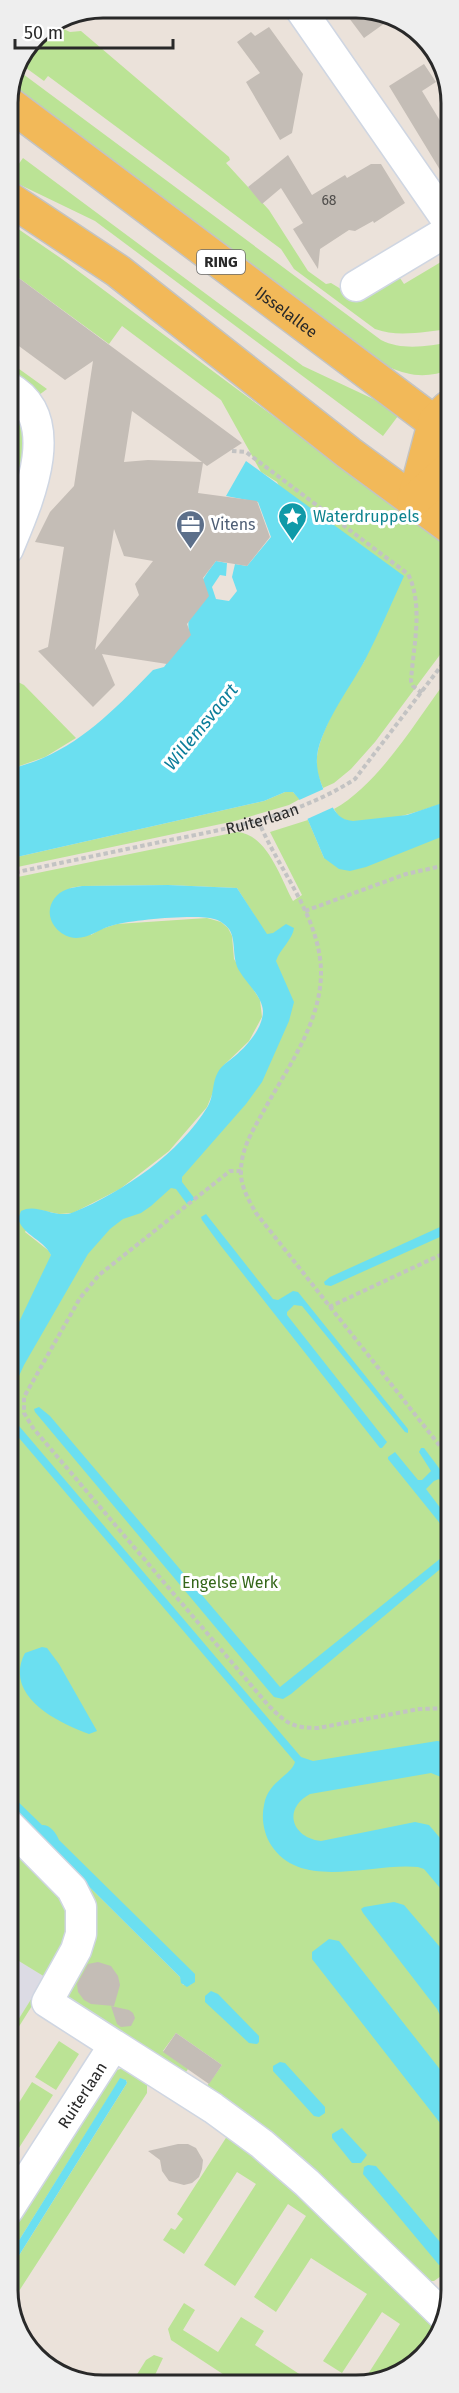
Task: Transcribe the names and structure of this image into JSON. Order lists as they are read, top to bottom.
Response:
{
  "streets": {
    "main road": ["RING", "IJsselallee"],
    "street": ["Ruiterlaan"]
  },
  "water": ["Willemsvaart"],
  "parks": ["Engelse Werk"],
  "places": {
    "place": ["Waterdruppels"],
    "office": ["Vitens"]
  },
  "house_numbers": ["68"],
  "scale_bar": "50 m"
}
